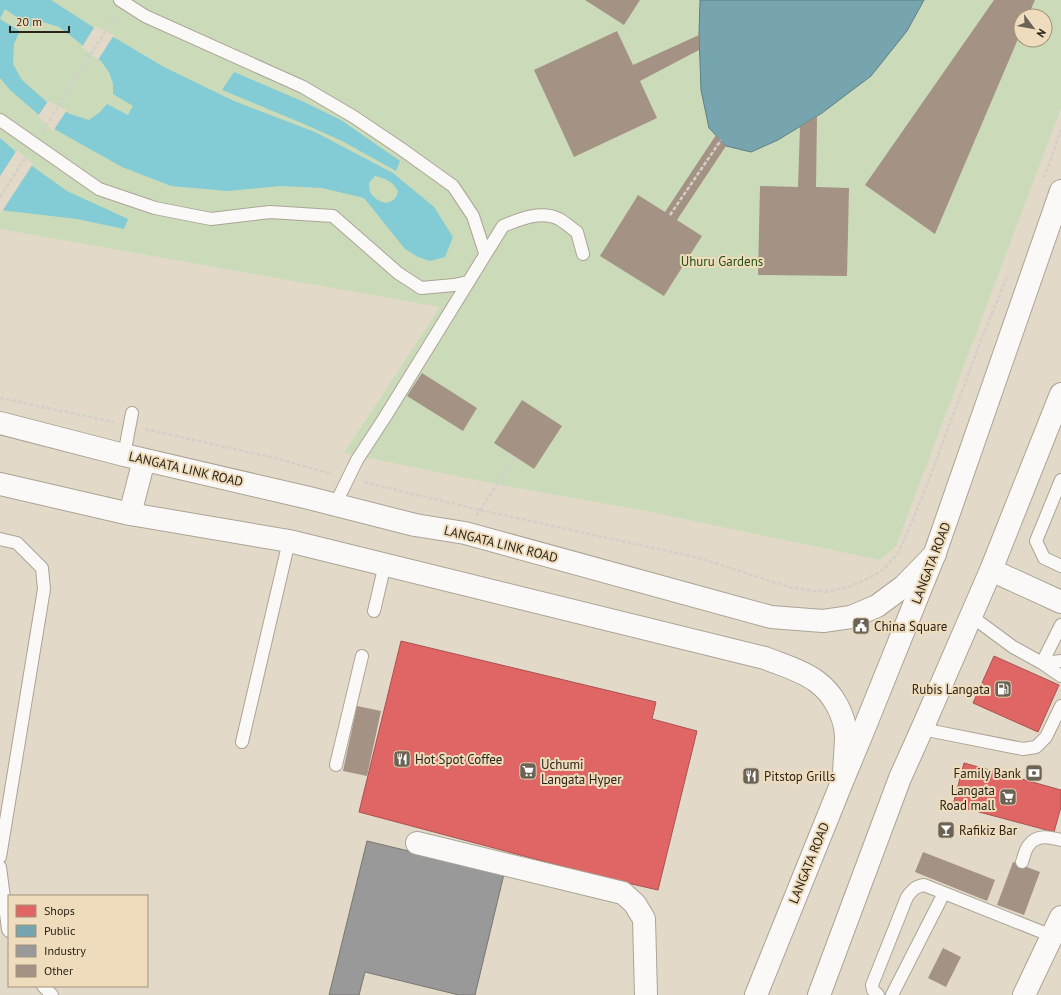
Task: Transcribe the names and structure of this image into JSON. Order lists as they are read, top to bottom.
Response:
{
  "streets": {
    "street": ["LANGATA LINK ROAD", "LANGATA ROAD"]
  },
  "crossings": [
    ["LANGATA LINK ROAD", "LANGATA ROAD"]
  ],
  "parks": ["Uhuru Gardens"],
  "places": {
    "public building": ["China Square"],
    "fuel station": ["Rubis Langata"],
    "restaurant": ["Hot Spot Coffee", "Pitstop Grills"],
    "supermarket": ["Uchumi Langata Hyper", "Langata Road mall"],
    "bank": ["Family Bank"],
    "bar": ["Rafikiz Bar"]
  },
  "legend": [
    "Shops",
    "Public",
    "Industry",
    "Other"
  ],
  "scale_bar": "20 m",
  "north": "bottom right"
}
